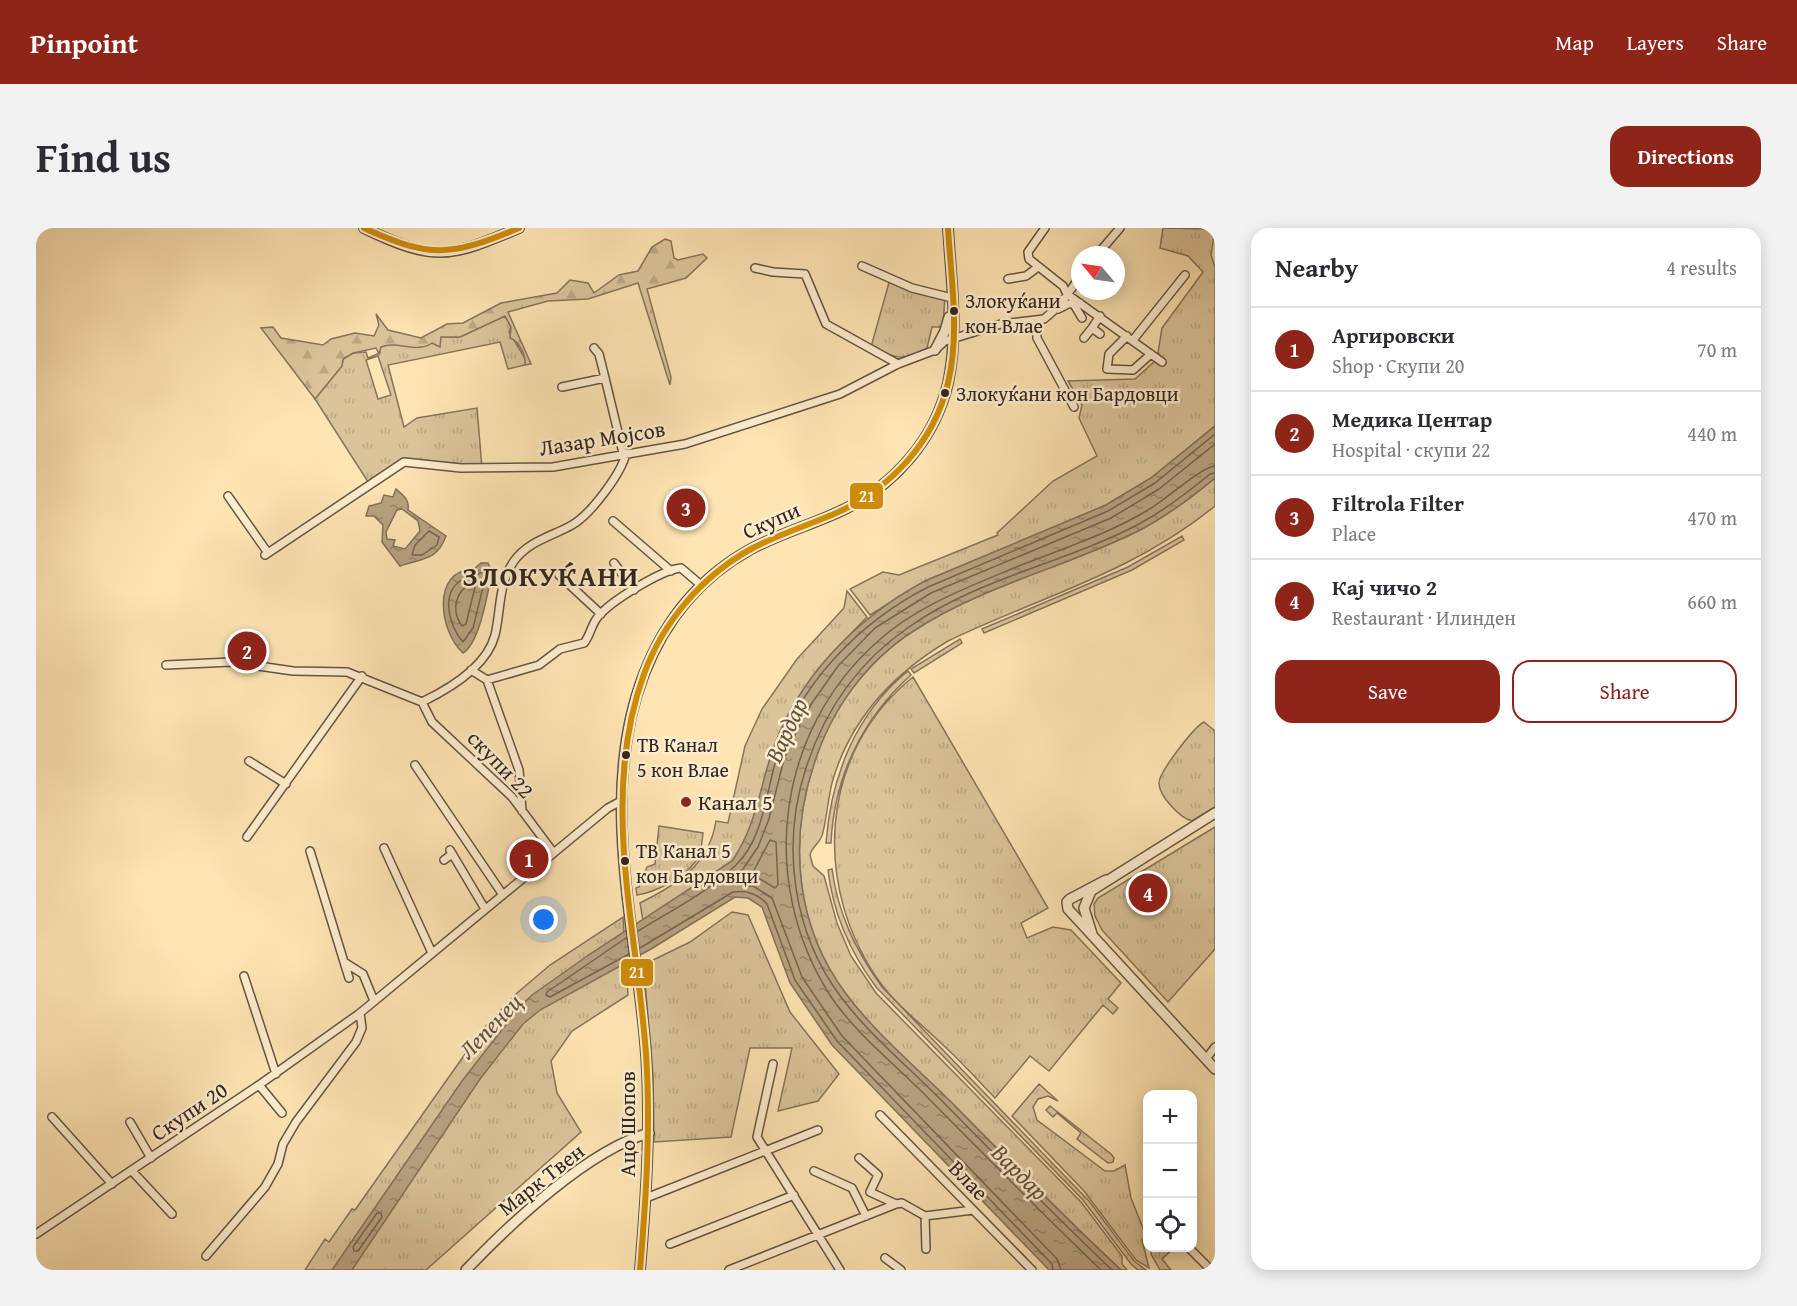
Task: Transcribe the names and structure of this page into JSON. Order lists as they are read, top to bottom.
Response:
{
  "streets": {
    "street": [
      "Лазар Мојсов",
      "Скупи",
      "скупи 22",
      "Скупи 20",
      "Ацо Шопов",
      "Марк Твен",
      "Влае"
    ]
  },
  "crossings": [
    ["Лазар Мојсов", "Скупи"],
    ["Скупи", "Скупи 20"],
    ["Скупи", "Ацо Шопов"],
    ["скупи 22", "Скупи 20"],
    ["Ацо Шопов", "Марк Твен"]
  ],
  "districts": ["ЗЛОКУЌАНИ"],
  "water": ["Вардар", "Лепенец"],
  "places": [
    "Злокуќани кон Влае",
    "Злокуќани кон Бардовци",
    "ТВ Канал 5 кон Влае",
    "Канал 5",
    "ТВ Канал 5 кон Бардовци"
  ],
  "lines": ["transit line 21"],
  "north": "top left",
  "page": {
    "header": "Pinpoint",
    "nav": ["Map", "Layers", "Share"],
    "title": "Find us",
    "buttons": [
      "Directions",
      ["Save", "Share"]
    ],
    "heading": ["Nearby", "4 results"],
    "list": [
      {
        "mark": "1",
        "name": "Аргировски",
        "note": "Shop · Скупи 20",
        "value": "70 m"
      },
      {
        "mark": "2",
        "name": "Медика Центар",
        "note": "Hospital · скупи 22",
        "value": "440 m"
      },
      {
        "mark": "3",
        "name": "Filtrola Filter",
        "note": "Place",
        "value": "470 m"
      },
      {
        "mark": "4",
        "name": "Кај чичо 2",
        "note": "Restaurant · Илинден",
        "value": "660 m"
      }
    ],
    "pins": [
      "3",
      "2",
      "1",
      "4"
    ],
    "map_buttons": ["+", "−"]
  }
}
